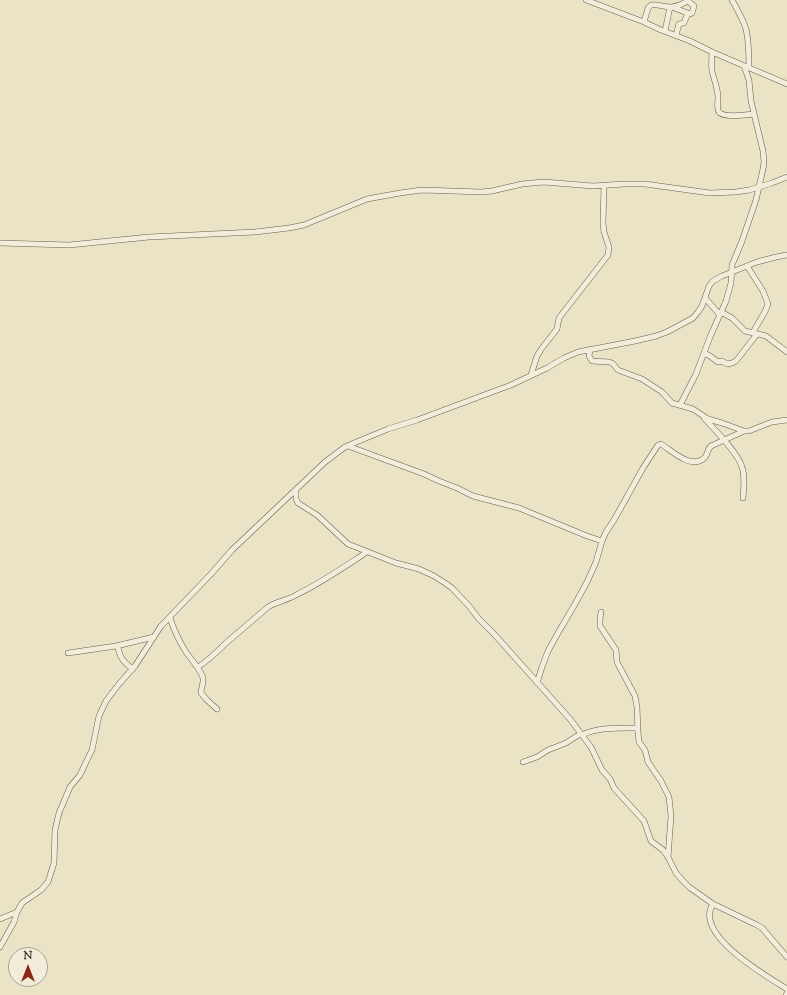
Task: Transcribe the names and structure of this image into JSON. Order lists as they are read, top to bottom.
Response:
{
  "north": "top"
}
